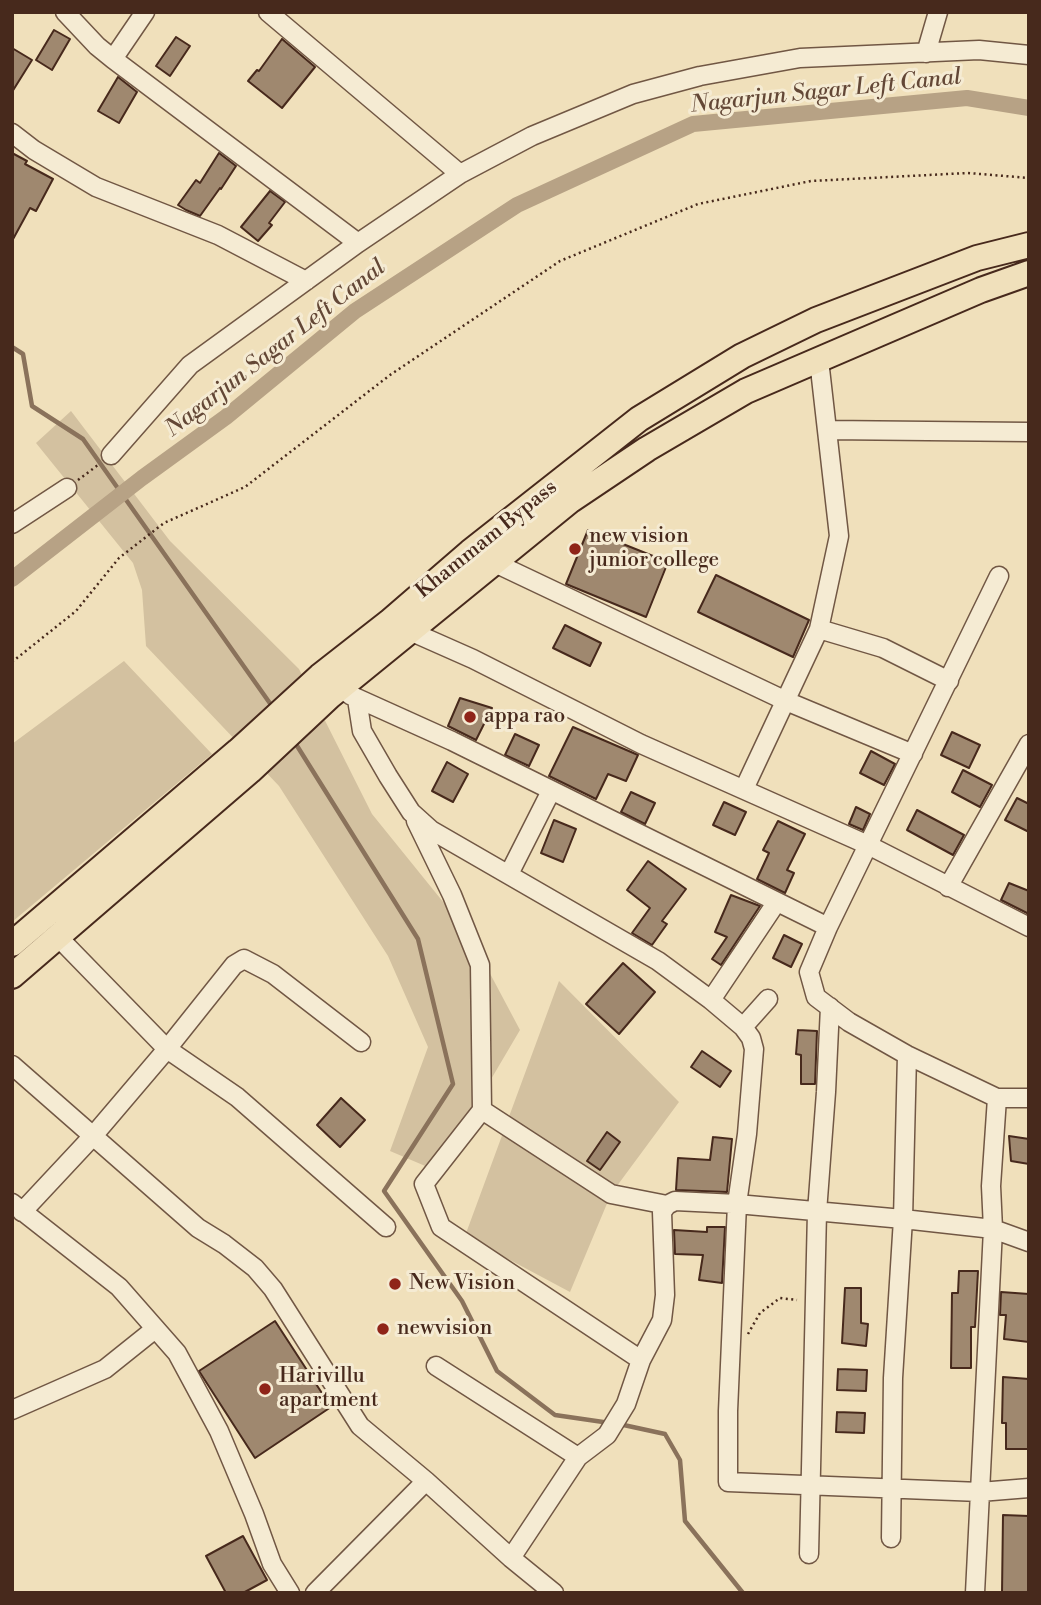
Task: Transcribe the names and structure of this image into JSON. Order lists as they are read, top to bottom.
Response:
{
  "streets": {
    "highway": ["Khammam Bypass"]
  },
  "water": ["Nagarjun Sagar Left Canal"],
  "places": [
    "new vision junior college",
    "appa rao",
    "New Vision",
    "newvision",
    "Harivillu apartment"
  ]
}
